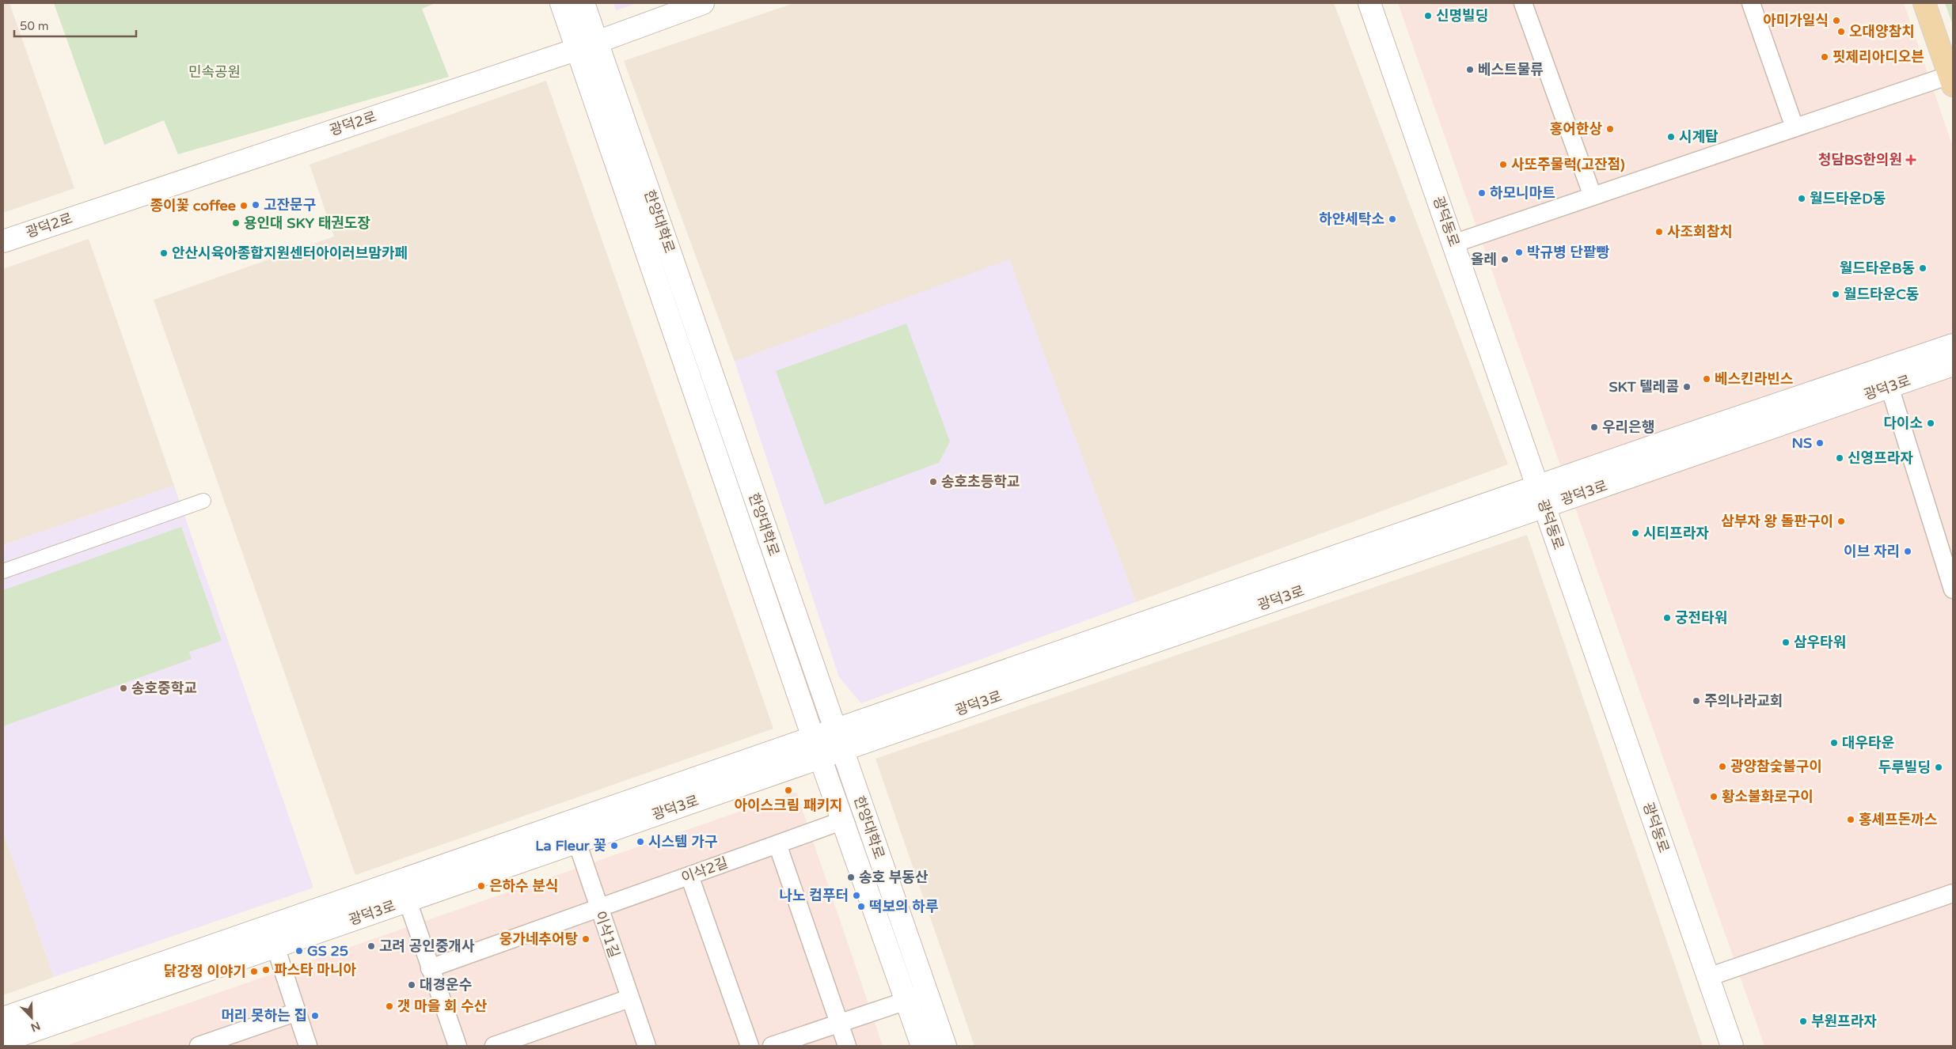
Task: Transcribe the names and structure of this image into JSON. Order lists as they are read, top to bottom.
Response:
{
  "streets": {
    "street": [
      "광덕2로",
      "한양대학로",
      "광덕동로",
      "광덕3로",
      "이삭2길",
      "이삭1길"
    ]
  },
  "crossings": [
    ["광덕2로", "한양대학로"],
    ["한양대학로", "광덕3로"],
    ["한양대학로", "이삭2길"],
    ["광덕동로", "광덕3로"],
    ["광덕3로", "이삭1길"],
    ["이삭2길", "이삭1길"]
  ],
  "parks": ["민속공원"],
  "places": {
    "other": [
      "신명빌딩",
      "아미가일식",
      "오대양참치",
      "핏제리아디오븐",
      "베스트물류",
      "홍어한상",
      "시계탑",
      "사또주물럭(고잔점)",
      "하모니마트",
      "월드타운D동",
      "고잔문구",
      "종이꽃 coffee",
      "하얀세탁소",
      "용인대 SKY 태권도장",
      "사조회참치",
      "박규병 단팥빵",
      "안산시육아종합지원센터아이러브맘카페",
      "올레",
      "월드타운B동",
      "월드타운C동",
      "베스킨라빈스",
      "SKT 텔레콤",
      "다이소",
      "우리은행",
      "NS",
      "신영프라자",
      "송호초등학교",
      "삼부자 왕 돌판구이",
      "시티프라자",
      "이브 자리",
      "궁전타워",
      "삼우타워",
      "송호중학교",
      "주의나라교회",
      "대우타운",
      "광양참숯불구이",
      "두루빌딩",
      "아이스크림 패키지",
      "황소불화로구이",
      "홍셰프돈까스",
      "시스템 가구",
      "La Fleur 꽃",
      "송호 부동산",
      "은하수 분식",
      "나노 컴푸터",
      "떡보의 하루",
      "웅가네추어탕",
      "고려 공인중개사",
      "GS 25",
      "파스타 마니아",
      "닭강정 이야기",
      "대경운수",
      "갯 마을 회 수산",
      "머리 못하는 집",
      "부원프라자"
    ],
    "health": ["청담BS한의원"]
  },
  "scale_bar": "50 m",
  "north": "bottom right"
}
